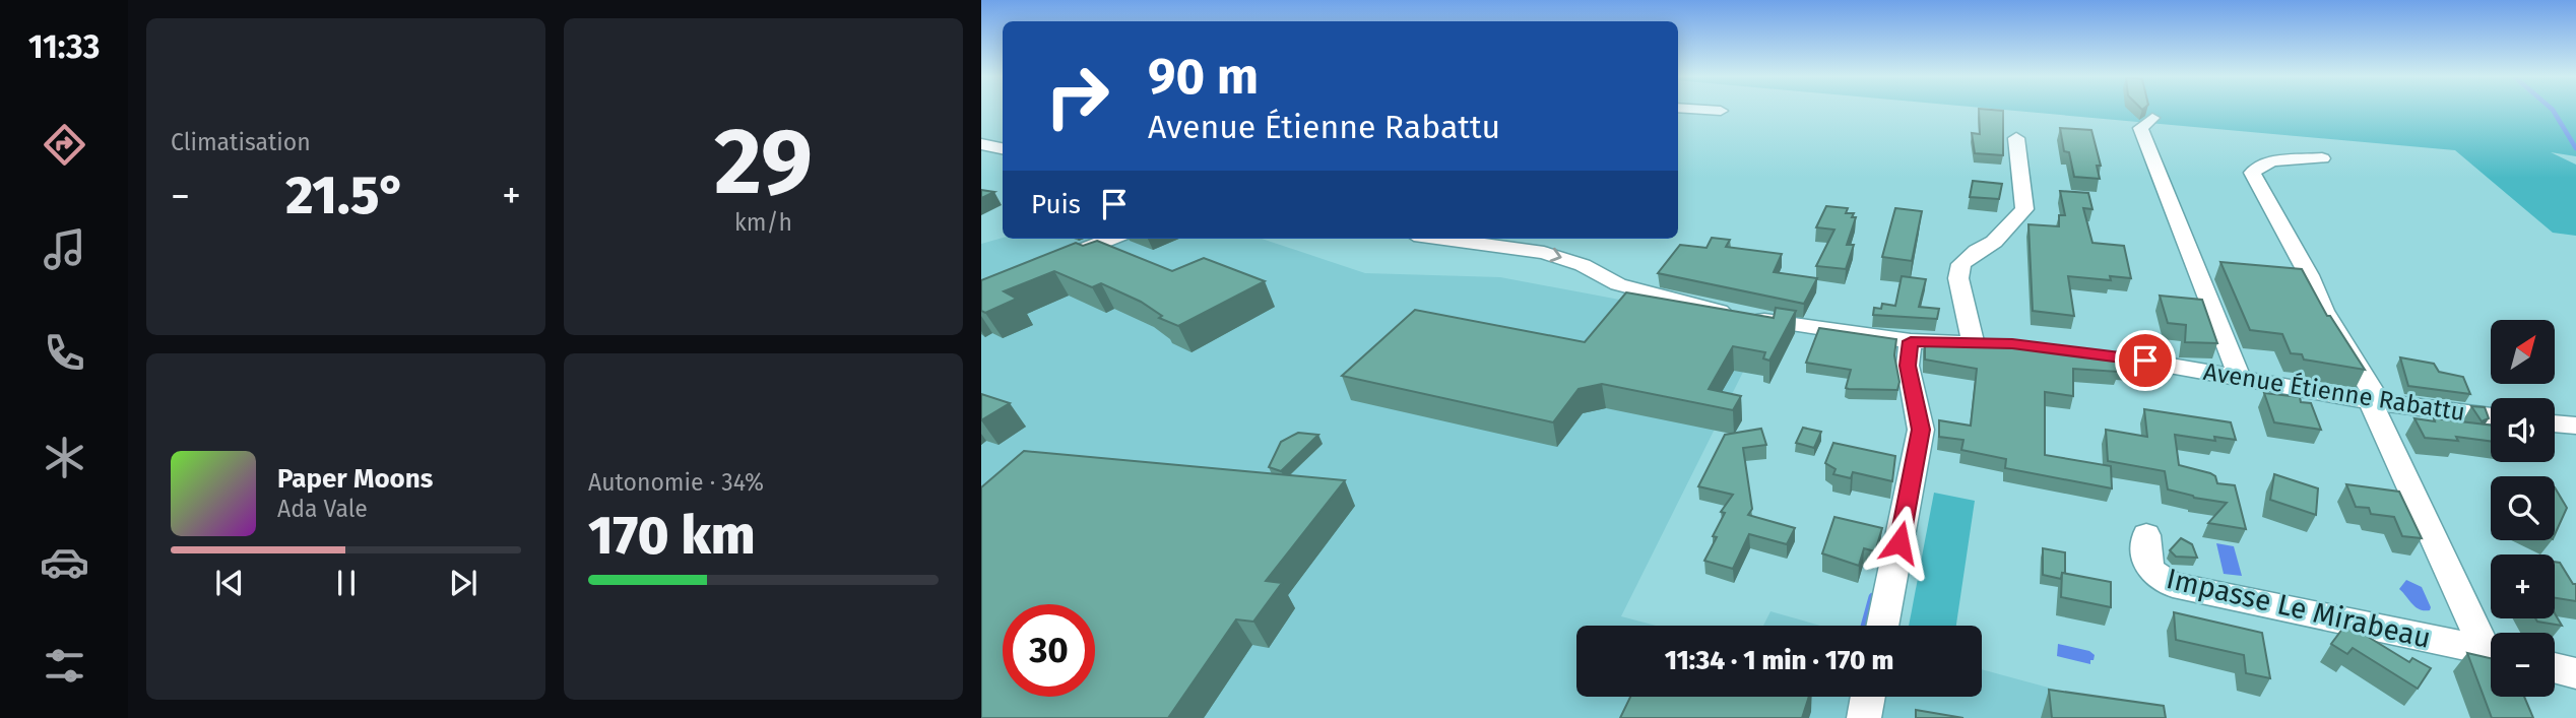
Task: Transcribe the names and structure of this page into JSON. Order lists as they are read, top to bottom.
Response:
{
  "streets": {
    "street": ["Avenue Étienne Rabattu", "Impasse Le Mirabeau"]
  },
  "crossings": [
    ["Avenue Étienne Rabattu", "Impasse Le Mirabeau"]
  ],
  "north": "top right",
  "page": {
    "tabs": "11:33",
    "tile": [
      "Climatisation",
      ["29", "km/h"],
      ["Autonomie · 34%", "170 km"]
    ],
    "turn": ["90 m", "Avenue Étienne Rabattu"],
    "heat": ["−", "21.5°", "+"],
    "then": "Puis",
    "map_buttons": ["+", "−"],
    "song": ["Paper Moons", "Ada Vale"],
    "limit": "30",
    "trip": "11:34 · 1 min · 170 m"
  }
}
